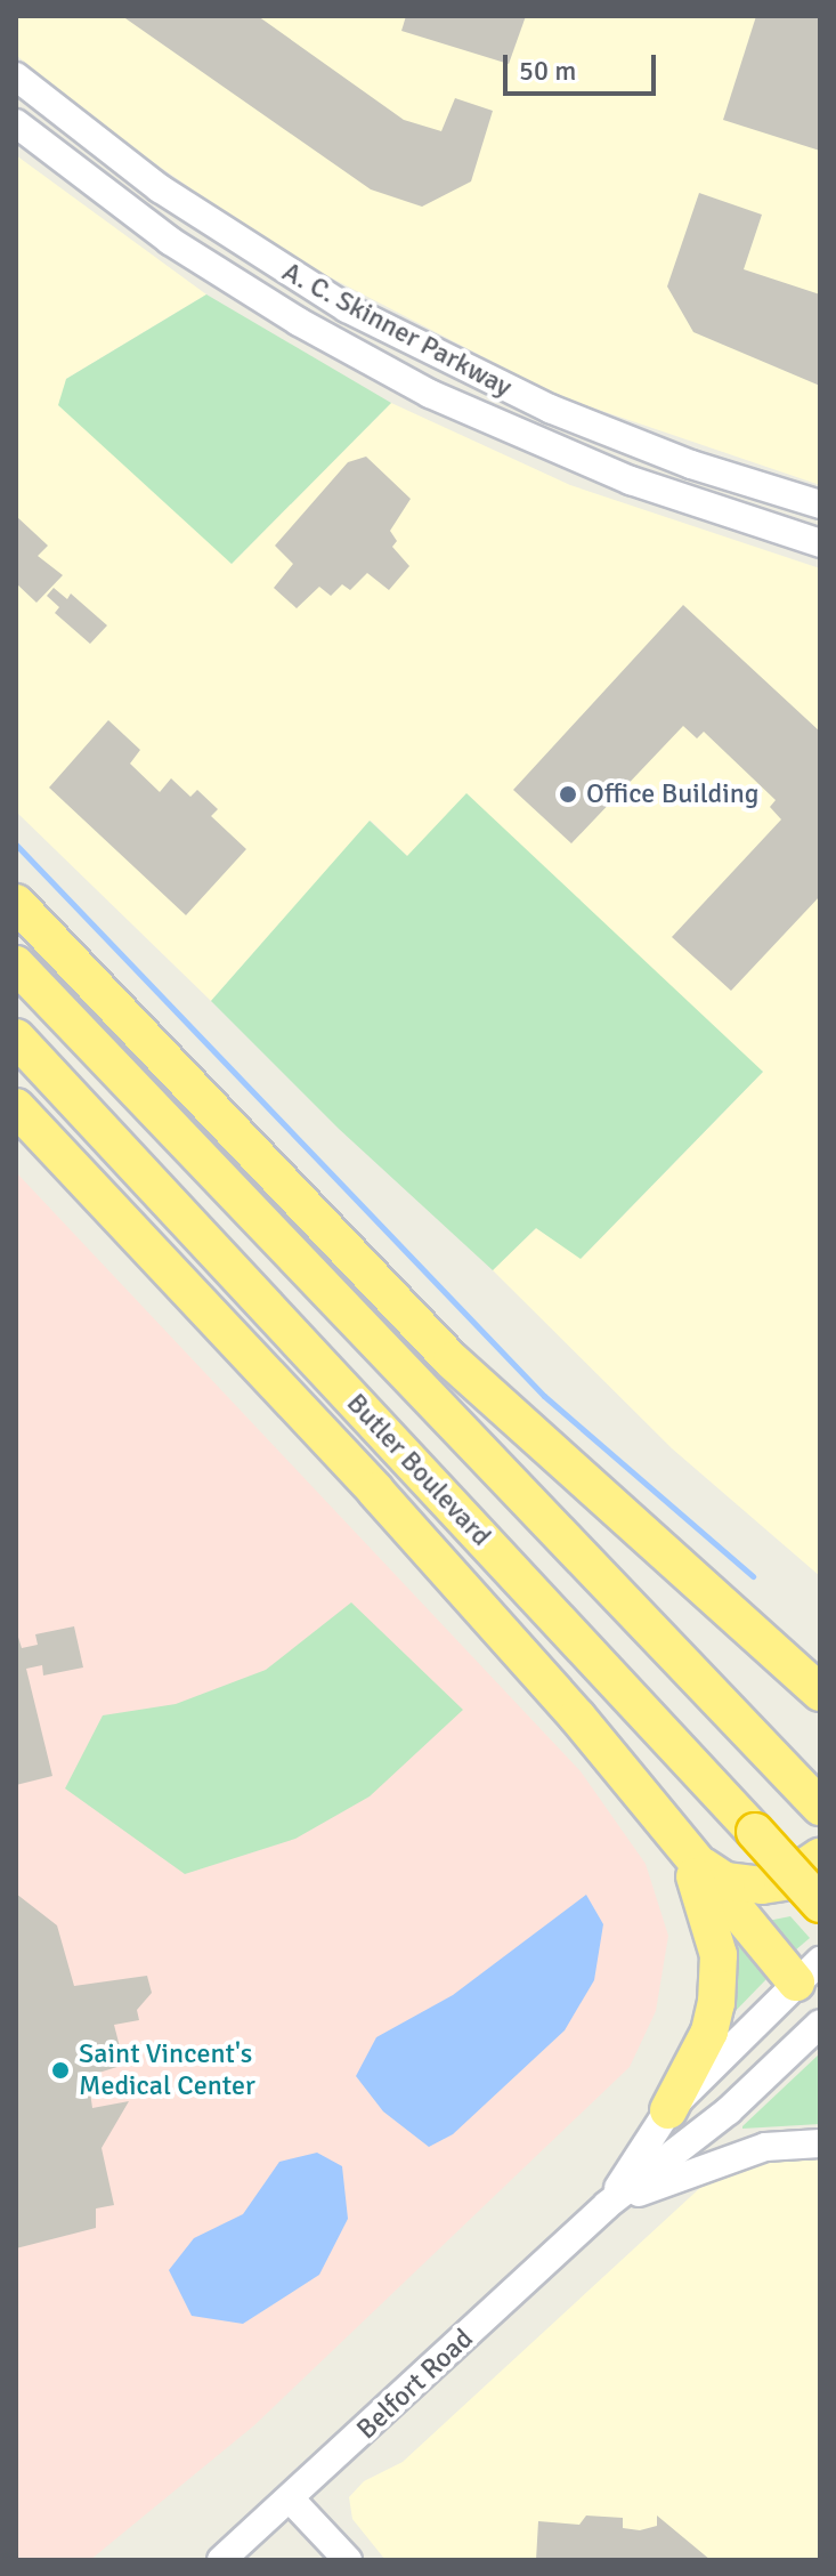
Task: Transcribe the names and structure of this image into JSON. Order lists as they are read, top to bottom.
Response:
{
  "streets": {
    "highway": ["Butler Boulevard"],
    "main road": ["A. C. Skinner Parkway", "Belfort Road"]
  },
  "places": ["Office Building", "Saint Vincent's Medical Center"],
  "scale_bar": "50 m"
}
